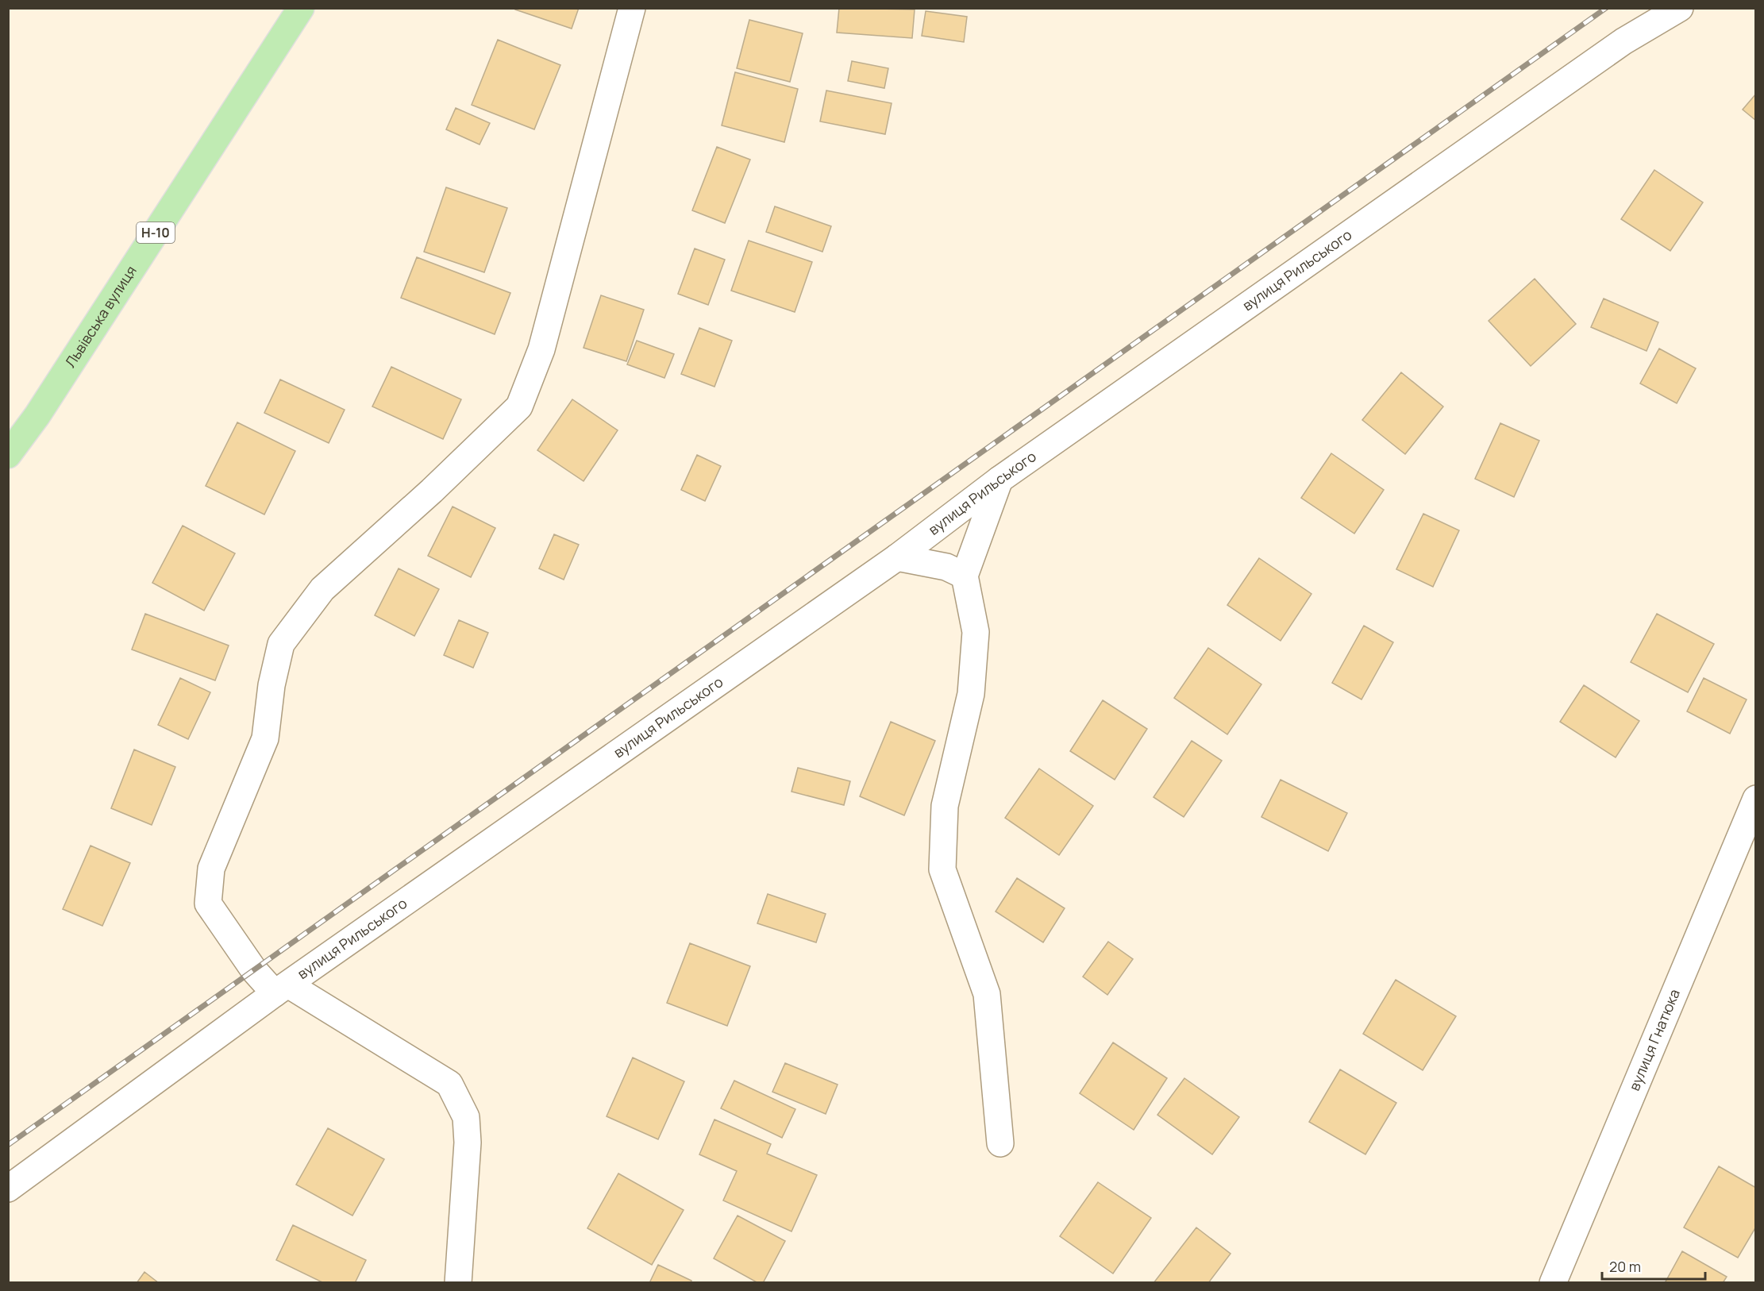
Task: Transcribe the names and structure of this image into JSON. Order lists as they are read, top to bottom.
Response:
{
  "streets": {
    "main road": ["Н-10", "Львівська вулиця"],
    "street": ["вулиця Рильського", "вулиця Гнатюка"]
  },
  "scale_bar": "20 m"
}
